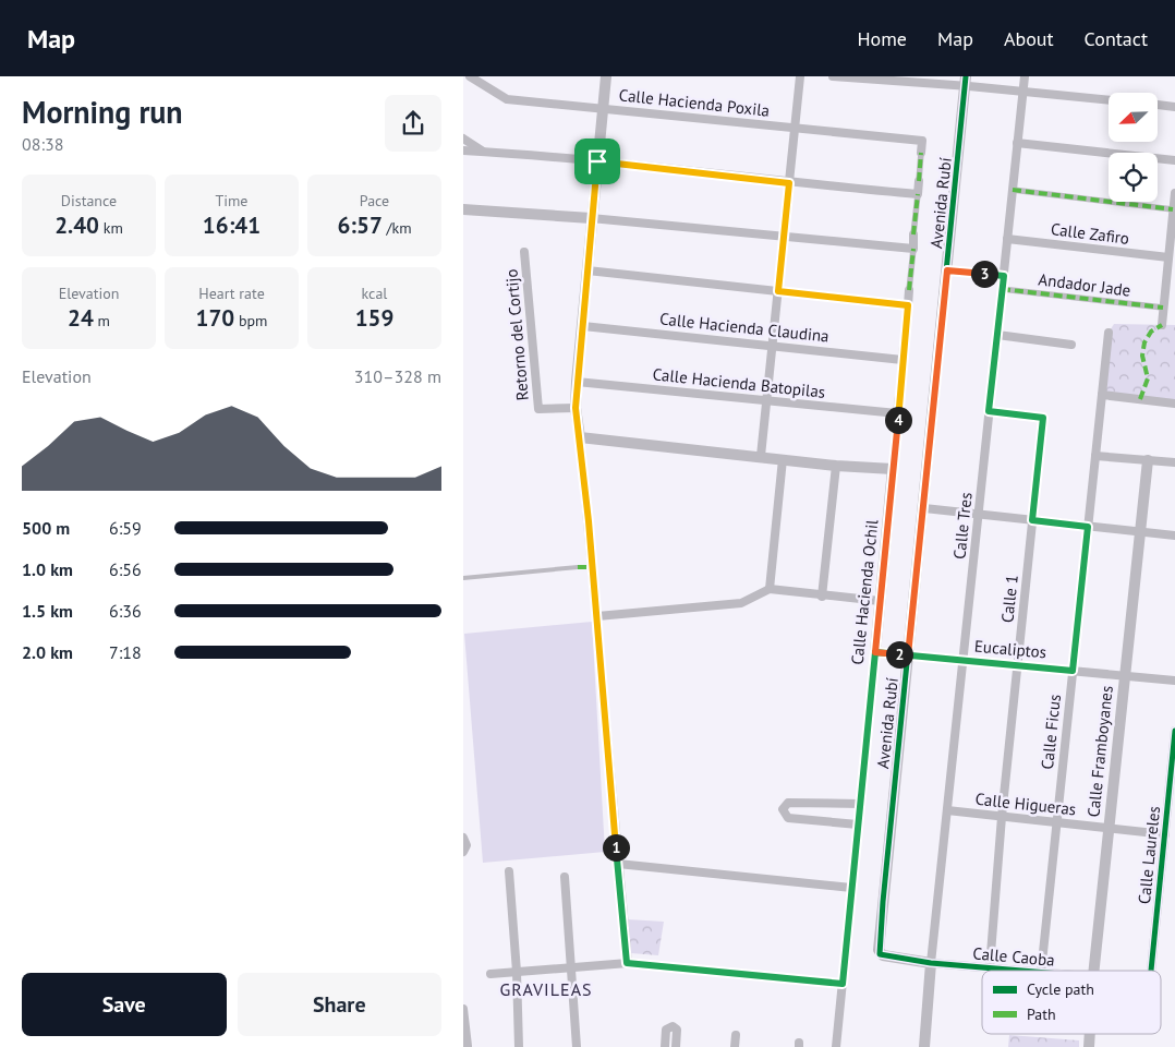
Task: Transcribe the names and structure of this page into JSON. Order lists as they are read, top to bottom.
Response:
{
  "streets": {
    "street": [
      "Calle Hacienda Poxila",
      "Avenida Rubí",
      "Calle Zafiro",
      "Andador Jade",
      "Calle Hacienda Claudina",
      "Retorno del Cortijo",
      "Calle Hacienda Batopilas",
      "Calle Tres",
      "Calle Hacienda Ochil",
      "Calle 1",
      "Eucaliptos",
      "Calle Ficus",
      "Calle Framboyanes",
      "Calle Higueras",
      "Calle Laureles",
      "Calle Caoba"
    ]
  },
  "crossings": [
    ["Calle Hacienda Poxila", "Calle Hacienda Ochil"],
    ["Avenida Rubí", "Eucaliptos"],
    ["Avenida Rubí", "Calle Caoba"],
    ["Calle Zafiro", "Calle Tres"],
    ["Andador Jade", "Calle Tres"],
    ["Calle Hacienda Claudina", "Calle Hacienda Ochil"],
    ["Calle Hacienda Batopilas", "Calle Hacienda Ochil"],
    ["Calle Tres", "Calle 1"],
    ["Calle Tres", "Eucaliptos"],
    ["Calle Tres", "Calle Higueras"],
    ["Calle Tres", "Calle Caoba"],
    ["Calle Hacienda Ochil", "Eucaliptos"],
    ["Calle 1", "Eucaliptos"],
    ["Calle 1", "Calle Higueras"],
    ["Calle 1", "Calle Caoba"],
    ["Eucaliptos", "Calle Ficus"],
    ["Eucaliptos", "Calle Framboyanes"],
    ["Calle Ficus", "Calle Higueras"],
    ["Calle Framboyanes", "Calle Higueras"],
    ["Calle Higueras", "Calle Laureles"]
  ],
  "districts": ["GRAVILEAS"],
  "legend": ["Cycle path", "Path"],
  "north": "bottom left",
  "page": {
    "header": "Map",
    "nav": [
      "Home",
      "Map",
      "About",
      "Contact"
    ],
    "heading": ["Morning run", "08:38"],
    "stats": [
      ["Distance", "2.40 km"],
      ["Time", "16:41"],
      ["Pace", "6:57 /km"],
      ["Elevation", "24 m"],
      ["Heart rate", "170 bpm"],
      ["kcal", "159"]
    ],
    "pins": [
      "3",
      "4",
      "2",
      "1"
    ],
    "chart": ["Elevation", "310–328 m"],
    "list": [
      {
        "name": "500 m",
        "note": "6:59"
      },
      {
        "name": "1.0 km",
        "note": "6:56"
      },
      {
        "name": "1.5 km",
        "note": "6:36"
      },
      {
        "name": "2.0 km",
        "note": "7:18"
      }
    ],
    "buttons": ["Save", "Share"]
  }
}
